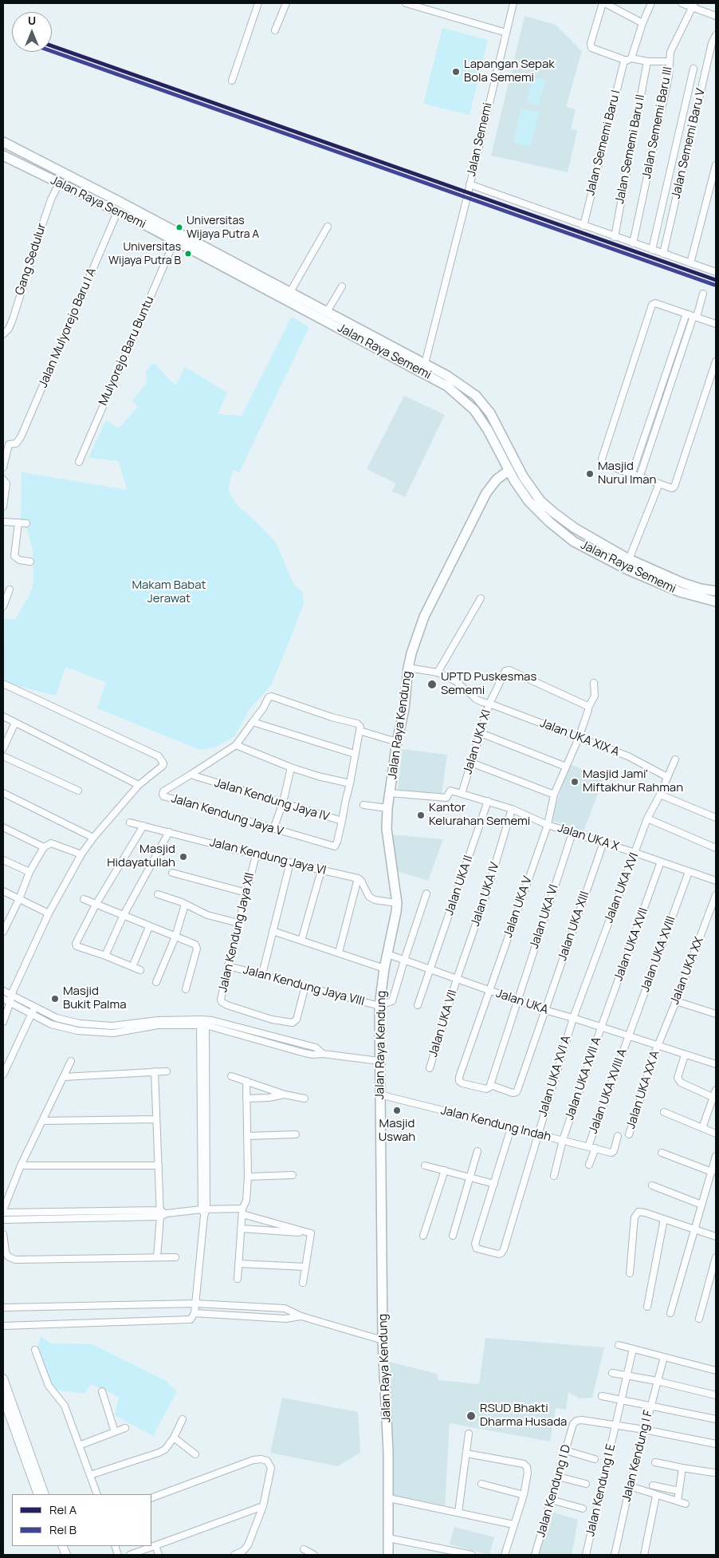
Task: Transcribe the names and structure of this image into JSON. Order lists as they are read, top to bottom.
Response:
{
  "streets": {
    "main road": ["Jalan Raya Sememi", "Jalan Raya Kendung"],
    "street": [
      "Jalan Sememi Baru III",
      "Jalan Sememi",
      "Jalan Sememi Baru I",
      "Jalan Sememi Baru V",
      "Jalan Sememi Baru II",
      "Gang Sedulur",
      "Jalan Mulyorejo Baru I A",
      "Mulyorejo Baru Buntu",
      "Jalan UKA XIX A",
      "Jalan UKA XI",
      "Jalan Kendung Jaya IV",
      "Jalan Kendung Jaya V",
      "Jalan UKA X",
      "Jalan Kendung Jaya VI",
      "Jalan UKA II",
      "Jalan UKA XVI",
      "Jalan UKA IV",
      "Jalan UKA V",
      "Jalan UKA VI",
      "Jalan UKA XIII",
      "Jalan Kendung Jaya XII",
      "Jalan UKA XVII",
      "Jalan UKA XVIII",
      "Jalan UKA XX",
      "Jalan Kendung Jaya VIII",
      "Jalan UKA",
      "Jalan UKA VII",
      "Jalan UKA XVI A",
      "Jalan UKA XVII A",
      "Jalan UKA XX A",
      "Jalan UKA XVIII A",
      "Jalan Kendung Indah",
      "Jalan Kendung I F",
      "Jalan Kendung I E",
      "Jalan Kendung I D"
    ]
  },
  "crossings": [
    ["Jalan Sememi", "Jalan Raya Sememi"],
    ["Jalan Raya Sememi", "Gang Sedulur"],
    ["Jalan Raya Sememi", "Jalan Mulyorejo Baru I A"],
    ["Jalan Raya Sememi", "Mulyorejo Baru Buntu"],
    ["Jalan Raya Sememi", "Jalan Raya Kendung"],
    ["Jalan Raya Kendung", "Jalan UKA XIX A"],
    ["Jalan Raya Kendung", "Jalan Kendung Jaya VIII"],
    ["Jalan Raya Kendung", "Jalan UKA"],
    ["Jalan Raya Kendung", "Jalan Kendung Indah"],
    ["Jalan UKA XIX A", "Jalan UKA XI"],
    ["Jalan UKA XIX A", "Jalan UKA XVI"],
    ["Jalan UKA XIX A", "Jalan UKA V"],
    ["Jalan UKA XI", "Jalan UKA X"],
    ["Jalan UKA XI", "Jalan UKA V"],
    ["Jalan Kendung Jaya IV", "Jalan Kendung Jaya V"],
    ["Jalan UKA X", "Jalan UKA II"],
    ["Jalan UKA X", "Jalan UKA XVI"],
    ["Jalan UKA X", "Jalan UKA IV"],
    ["Jalan UKA X", "Jalan UKA V"],
    ["Jalan UKA X", "Jalan UKA VI"],
    ["Jalan UKA X", "Jalan UKA XIII"],
    ["Jalan UKA X", "Jalan UKA XVII"],
    ["Jalan UKA X", "Jalan UKA XVIII"],
    ["Jalan Kendung Jaya VI", "Jalan Kendung Jaya XII"],
    ["Jalan UKA II", "Jalan UKA"],
    ["Jalan UKA XVI", "Jalan UKA"],
    ["Jalan UKA XVI", "Jalan UKA XVI A"],
    ["Jalan UKA IV", "Jalan UKA"],
    ["Jalan UKA IV", "Jalan UKA VII"],
    ["Jalan UKA V", "Jalan UKA VI"],
    ["Jalan UKA V", "Jalan UKA XIII"],
    ["Jalan UKA V", "Jalan UKA"],
    ["Jalan UKA VI", "Jalan UKA XIII"],
    ["Jalan UKA VI", "Jalan UKA"],
    ["Jalan UKA XIII", "Jalan UKA"],
    ["Jalan Kendung Jaya XII", "Jalan Kendung Jaya VIII"],
    ["Jalan UKA XVII", "Jalan UKA"],
    ["Jalan UKA XVII", "Jalan UKA XVII A"],
    ["Jalan UKA XVIII", "Jalan UKA"],
    ["Jalan UKA XVIII", "Jalan UKA XVIII A"],
    ["Jalan UKA XX", "Jalan UKA"],
    ["Jalan UKA XX", "Jalan UKA XX A"],
    ["Jalan UKA", "Jalan UKA VII"],
    ["Jalan UKA", "Jalan UKA XVI A"],
    ["Jalan UKA", "Jalan UKA XVII A"],
    ["Jalan UKA", "Jalan UKA XX A"],
    ["Jalan UKA", "Jalan UKA XVIII A"],
    ["Jalan UKA XVI A", "Jalan Kendung Indah"],
    ["Jalan UKA XVII A", "Jalan Kendung Indah"],
    ["Jalan UKA XX A", "Jalan Kendung Indah"],
    ["Jalan UKA XVIII A", "Jalan Kendung Indah"],
    ["Jalan Kendung I E", "Jalan Kendung I D"]
  ],
  "parks": ["Makam Babat Jerawat"],
  "places": [
    "Lapangan Sepak Bola Sememi",
    "Universitas Wijaya Putra A",
    "Universitas Wijaya Putra B",
    "Masjid Nurul Iman",
    "UPTD Puskesmas Sememi",
    "Masjid Jami' Miftakhur Rahman",
    "Kantor Kelurahan Sememi",
    "Masjid Hidayatullah",
    "Masjid Bukit Palma",
    "Masjid Uswah",
    "RSUD Bhakti Dharma Husada"
  ],
  "lines": ["rail line A", "rail line B"],
  "legend": ["Rel A", "Rel B"],
  "north": "top"
}
